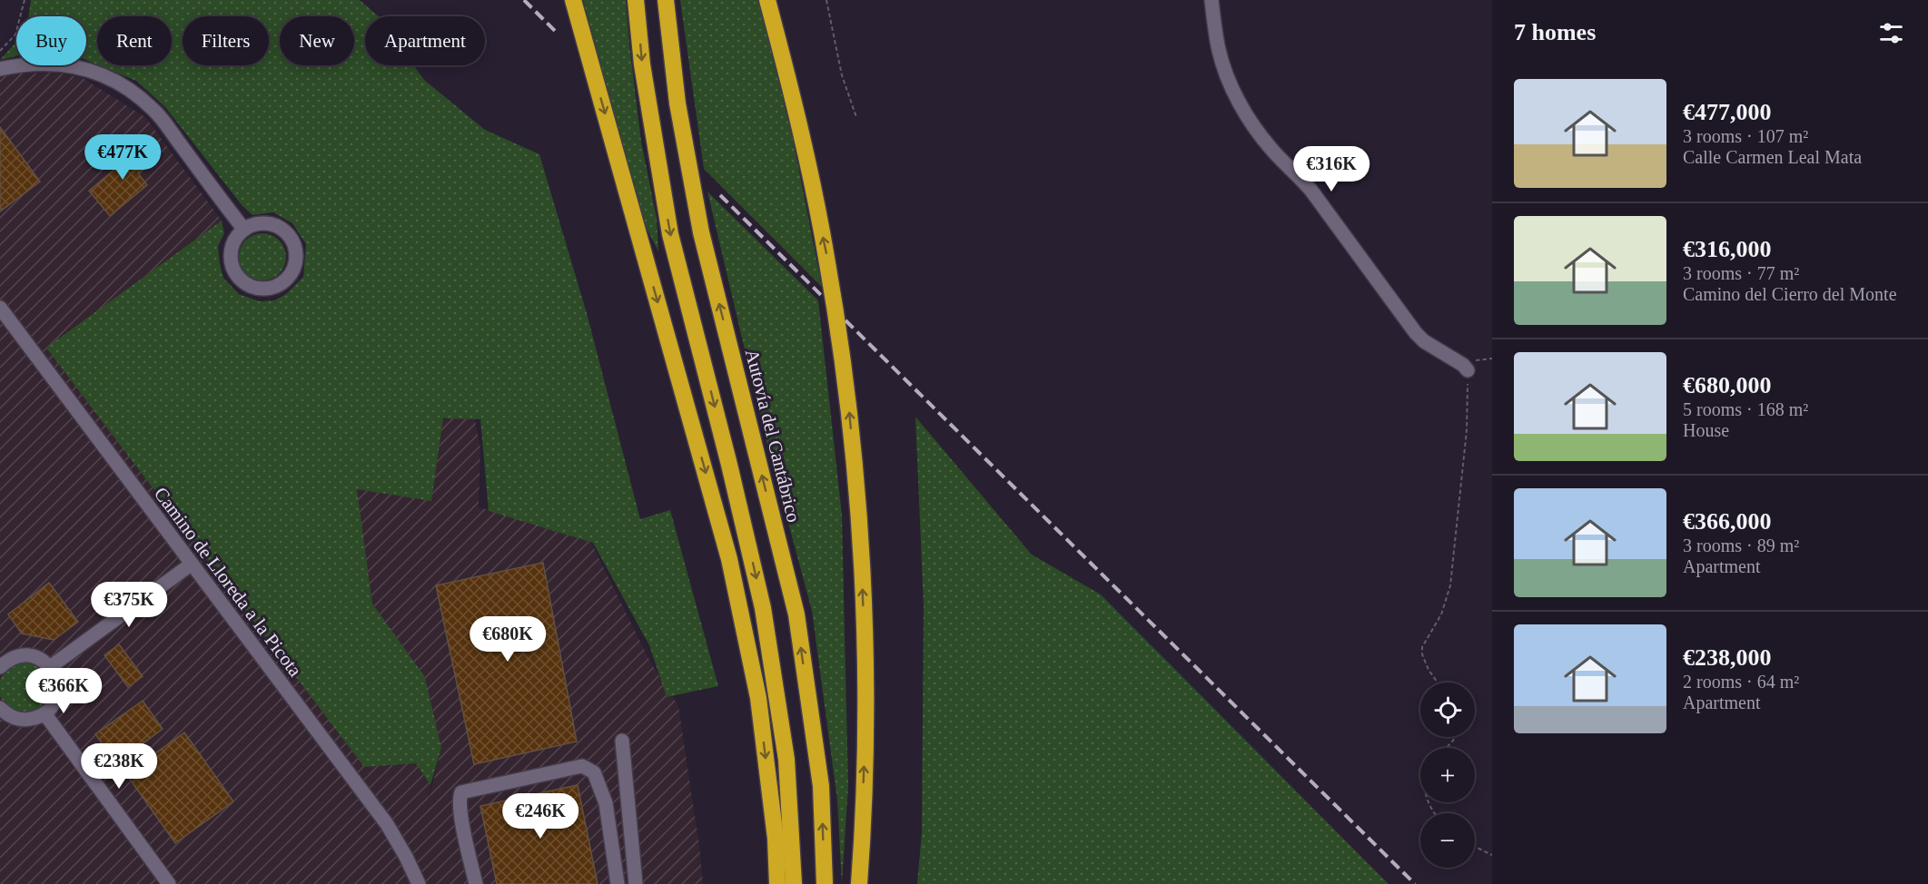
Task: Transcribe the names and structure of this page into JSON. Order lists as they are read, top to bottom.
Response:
{
  "streets": {
    "highway": ["Autovía del Cantábrico"],
    "street": ["Camino de Lloreda a la Picota"]
  },
  "page": {
    "heading": "7 homes",
    "chip": [
      "Buy",
      "Rent",
      "Filters",
      "New",
      "Apartment"
    ],
    "list": [
      {
        "name": "€477,000",
        "note": "3 rooms · 107 m² · Calle Carmen Leal Mata"
      },
      {
        "name": "€316,000",
        "note": "3 rooms · 77 m² · Camino del Cierro del Monte"
      },
      {
        "name": "€680,000",
        "note": "5 rooms · 168 m² · House"
      },
      {
        "name": "€366,000",
        "note": "3 rooms · 89 m² · Apartment"
      },
      {
        "name": "€238,000",
        "note": "2 rooms · 64 m² · Apartment"
      }
    ],
    "price": [
      "€477K",
      "€316K",
      "€375K",
      "€680K",
      "€366K",
      "€238K",
      "€246K"
    ],
    "map_buttons": ["+", "−"]
  }
}
